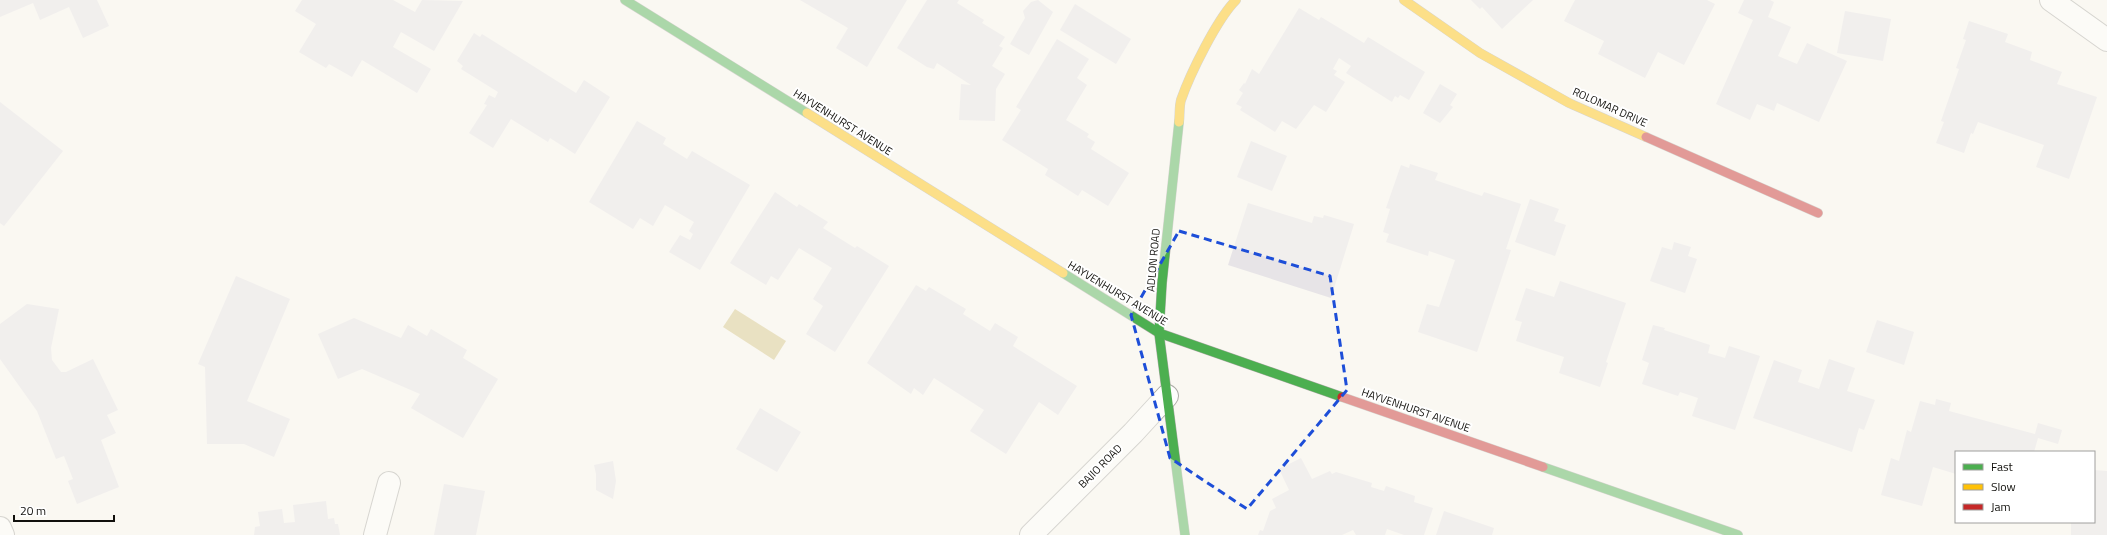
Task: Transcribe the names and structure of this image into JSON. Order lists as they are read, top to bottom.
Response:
{
  "streets": {
    "main road": ["ROLOMAR DRIVE", "HAYVENHURST AVENUE", "ADLON ROAD"],
    "street": ["BAJIO ROAD"]
  },
  "crossings": [
    ["HAYVENHURST AVENUE", "ADLON ROAD"],
    ["ADLON ROAD", "BAJIO ROAD"]
  ],
  "legend": ["Fast", "Slow", "Jam"],
  "scale_bar": "20 m"
}
